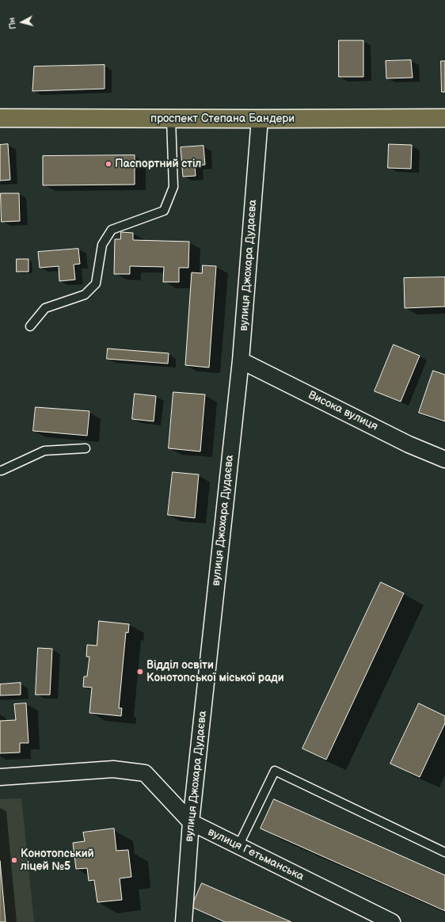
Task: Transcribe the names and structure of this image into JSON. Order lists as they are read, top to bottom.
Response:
{
  "streets": {
    "main road": ["проспект Степана Бандери"],
    "street": ["вулиця Джохара Дудаєва", "Висока вулиця", "вулиця Гетьманська"]
  },
  "crossings": [
    ["проспект Степана Бандери", "вулиця Джохара Дудаєва"],
    ["вулиця Джохара Дудаєва", "Висока вулиця"],
    ["вулиця Джохара Дудаєва", "вулиця Гетьманська"]
  ],
  "places": ["Паспортний стіл", "Відділ освіти Конотопської міської ради", "Конотопський ліцей №5"],
  "north": "left"
}
